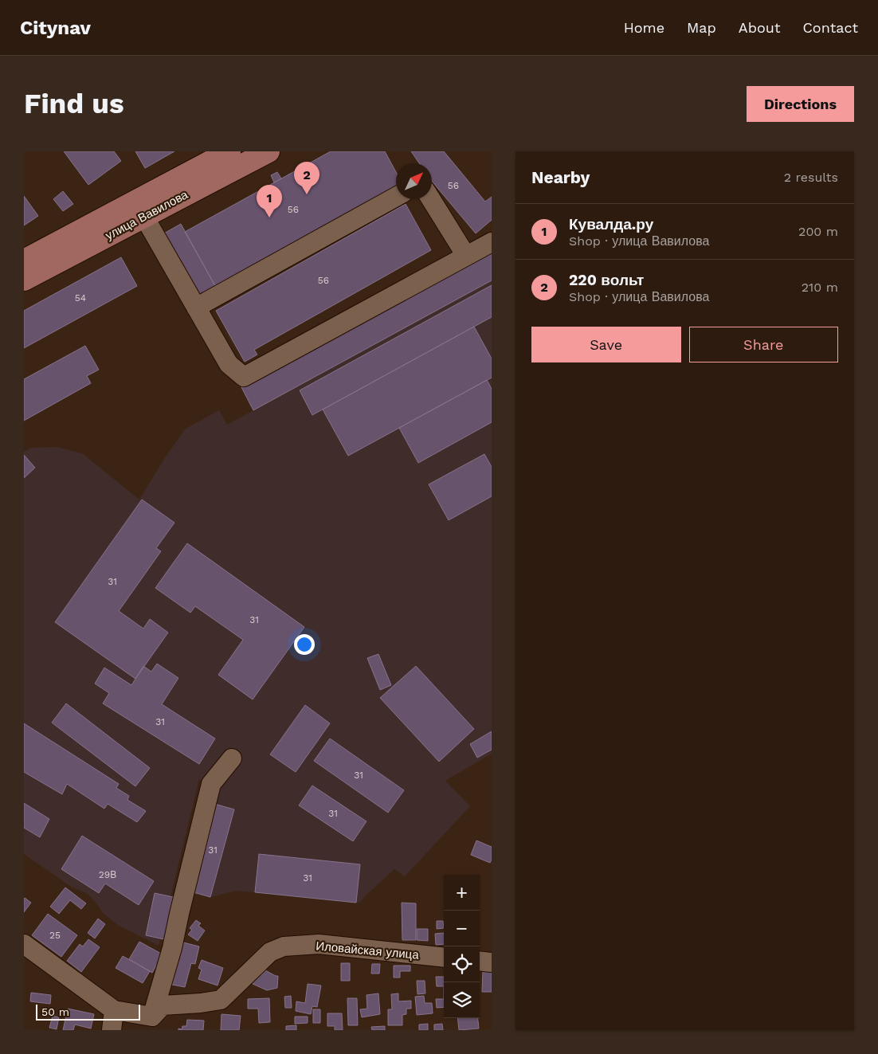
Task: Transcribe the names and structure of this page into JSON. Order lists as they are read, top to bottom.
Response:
{
  "streets": {
    "main road": ["улица Вавилова"],
    "street": ["Иловайская улица"]
  },
  "house_numbers": [
    "56",
    "56",
    "56",
    "54",
    "31",
    "31",
    "31",
    "31",
    "31",
    "31",
    "29В",
    "31",
    "25"
  ],
  "scale_bar": "50 m",
  "north": "top right",
  "page": {
    "header": "Citynav",
    "nav": [
      "Home",
      "Map",
      "About",
      "Contact"
    ],
    "buttons": [
      "Directions",
      ["Save", "Share"]
    ],
    "title": "Find us",
    "heading": ["Nearby", "2 results"],
    "pins": ["2", "1"],
    "list": [
      {
        "mark": "1",
        "name": "Кувалда.ру",
        "note": "Shop · улица Вавилова",
        "value": "200 m"
      },
      {
        "mark": "2",
        "name": "220 вольт",
        "note": "Shop · улица Вавилова",
        "value": "210 m"
      }
    ],
    "map_buttons": ["+", "−"],
    "scale": "50 m"
  }
}
